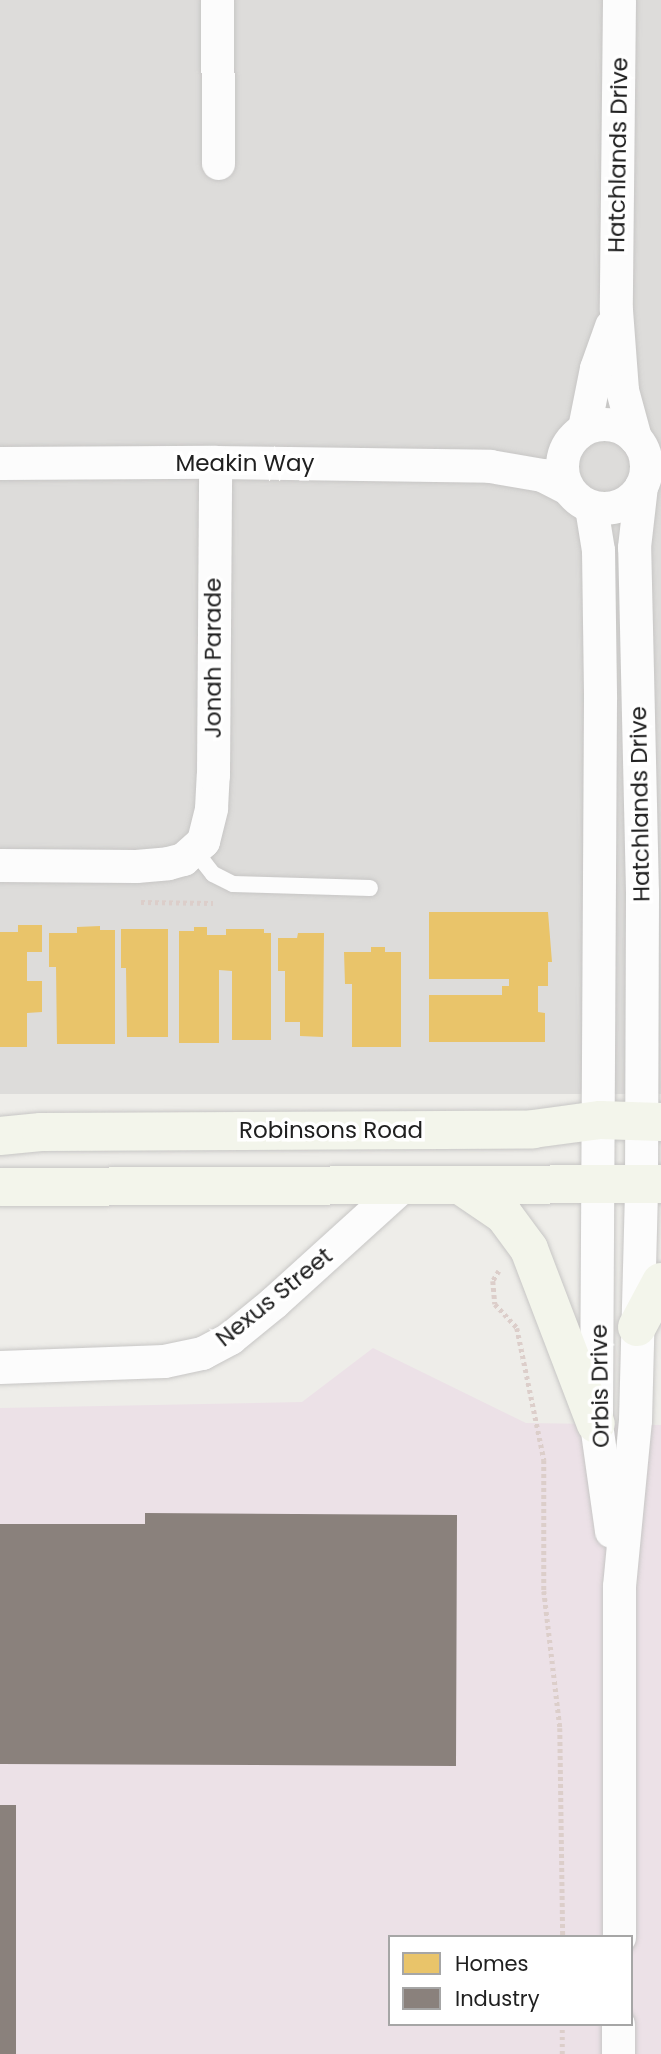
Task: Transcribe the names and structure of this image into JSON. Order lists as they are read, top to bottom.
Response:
{
  "streets": {
    "main road": ["Robinsons Road"],
    "street": [
      "Hatchlands Drive",
      "Meakin Way",
      "Jonah Parade",
      "Nexus Street",
      "Orbis Drive"
    ]
  },
  "crossings": [
    ["Hatchlands Drive", "Meakin Way"],
    ["Hatchlands Drive", "Robinsons Road"],
    ["Hatchlands Drive", "Orbis Drive"],
    ["Meakin Way", "Jonah Parade"]
  ],
  "legend": ["Homes", "Industry"]
}
